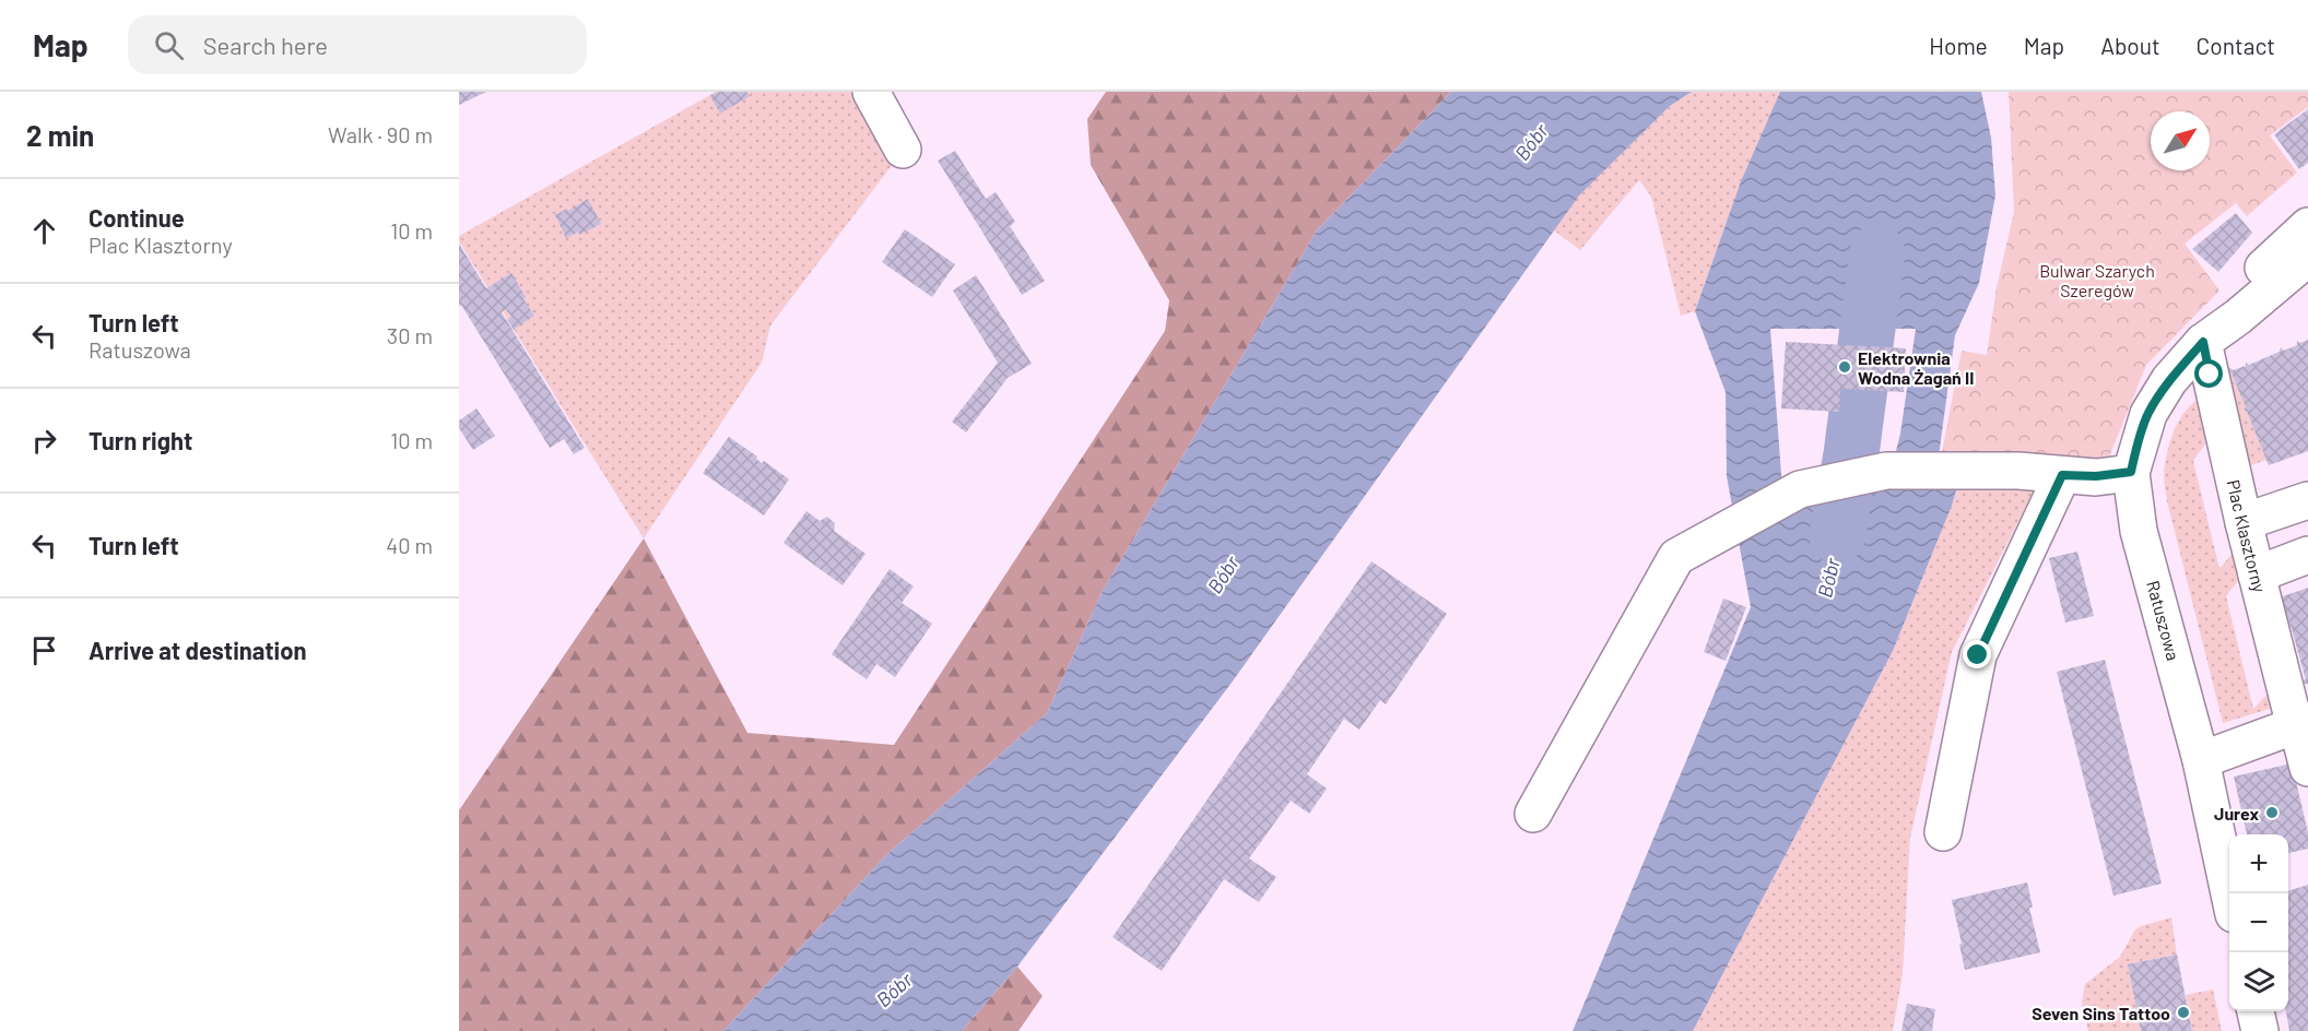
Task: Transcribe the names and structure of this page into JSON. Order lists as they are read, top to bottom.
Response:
{
  "streets": {
    "street": ["Plac Klasztorny", "Ratuszowa"]
  },
  "crossings": [
    ["Plac Klasztorny", "Ratuszowa"]
  ],
  "water": ["Bóbr"],
  "parks": ["Bulwar Szarych Szeregów"],
  "places": ["Elektrownia Wodna Żagań II", "Jurex", "Seven Sins Tattoo"],
  "north": "top right",
  "page": {
    "header": "Map",
    "search": "Search here",
    "nav": [
      "Home",
      "Map",
      "About",
      "Contact"
    ],
    "heading": ["2 min", "Walk · 90 m"],
    "list": [
      ["Continue", "Plac Klasztorny", "10 m"],
      ["Turn left", "Ratuszowa", "30 m"],
      ["Turn right", "10 m"],
      ["Turn left", "40 m"],
      "Arrive at destination"
    ],
    "map_buttons": ["+", "−"]
  }
}
